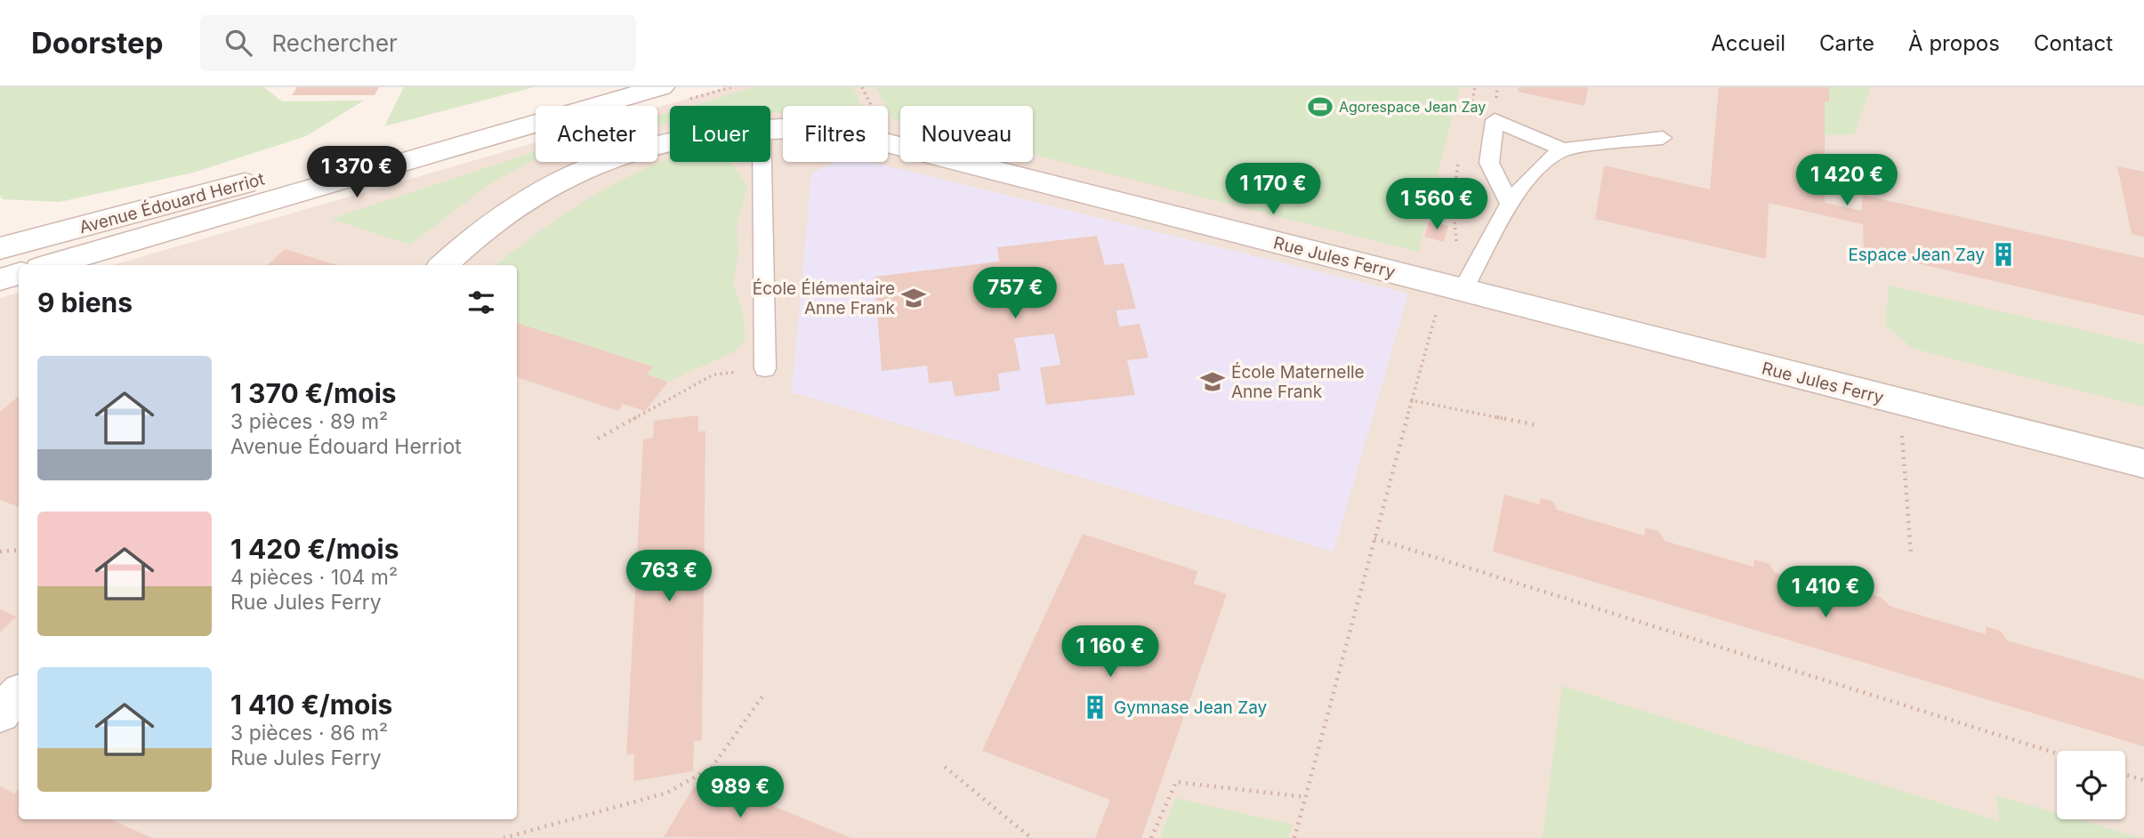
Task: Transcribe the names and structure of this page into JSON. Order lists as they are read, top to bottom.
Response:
{
  "streets": {
    "street": ["Avenue Édouard Herriot", "Rue Jules Ferry"]
  },
  "places": {
    "sports": ["Agorespace Jean Zay"],
    "building": ["Espace Jean Zay", "Gymnase Jean Zay"],
    "school or university": ["École Élémentaire Anne Frank", "École Maternelle Anne Frank"]
  },
  "page": {
    "header": "Doorstep",
    "search": "Rechercher",
    "nav": [
      "Accueil",
      "Carte",
      "À propos",
      "Contact"
    ],
    "chip": [
      "Acheter",
      "Louer",
      "Filtres",
      "Nouveau"
    ],
    "price": [
      "1 370 €",
      "1 420 €",
      "1 170 €",
      "1 560 €",
      "757 €",
      "763 €",
      "1 410 €",
      "1 160 €",
      "989 €"
    ],
    "heading": "9 biens",
    "list": [
      {
        "name": "1 370 €/mois",
        "note": "3 pièces · 89 m² · Avenue Édouard Herriot"
      },
      {
        "name": "1 420 €/mois",
        "note": "4 pièces · 104 m² · Rue Jules Ferry"
      },
      {
        "name": "1 410 €/mois",
        "note": "3 pièces · 86 m² · Rue Jules Ferry"
      }
    ]
  }
}
